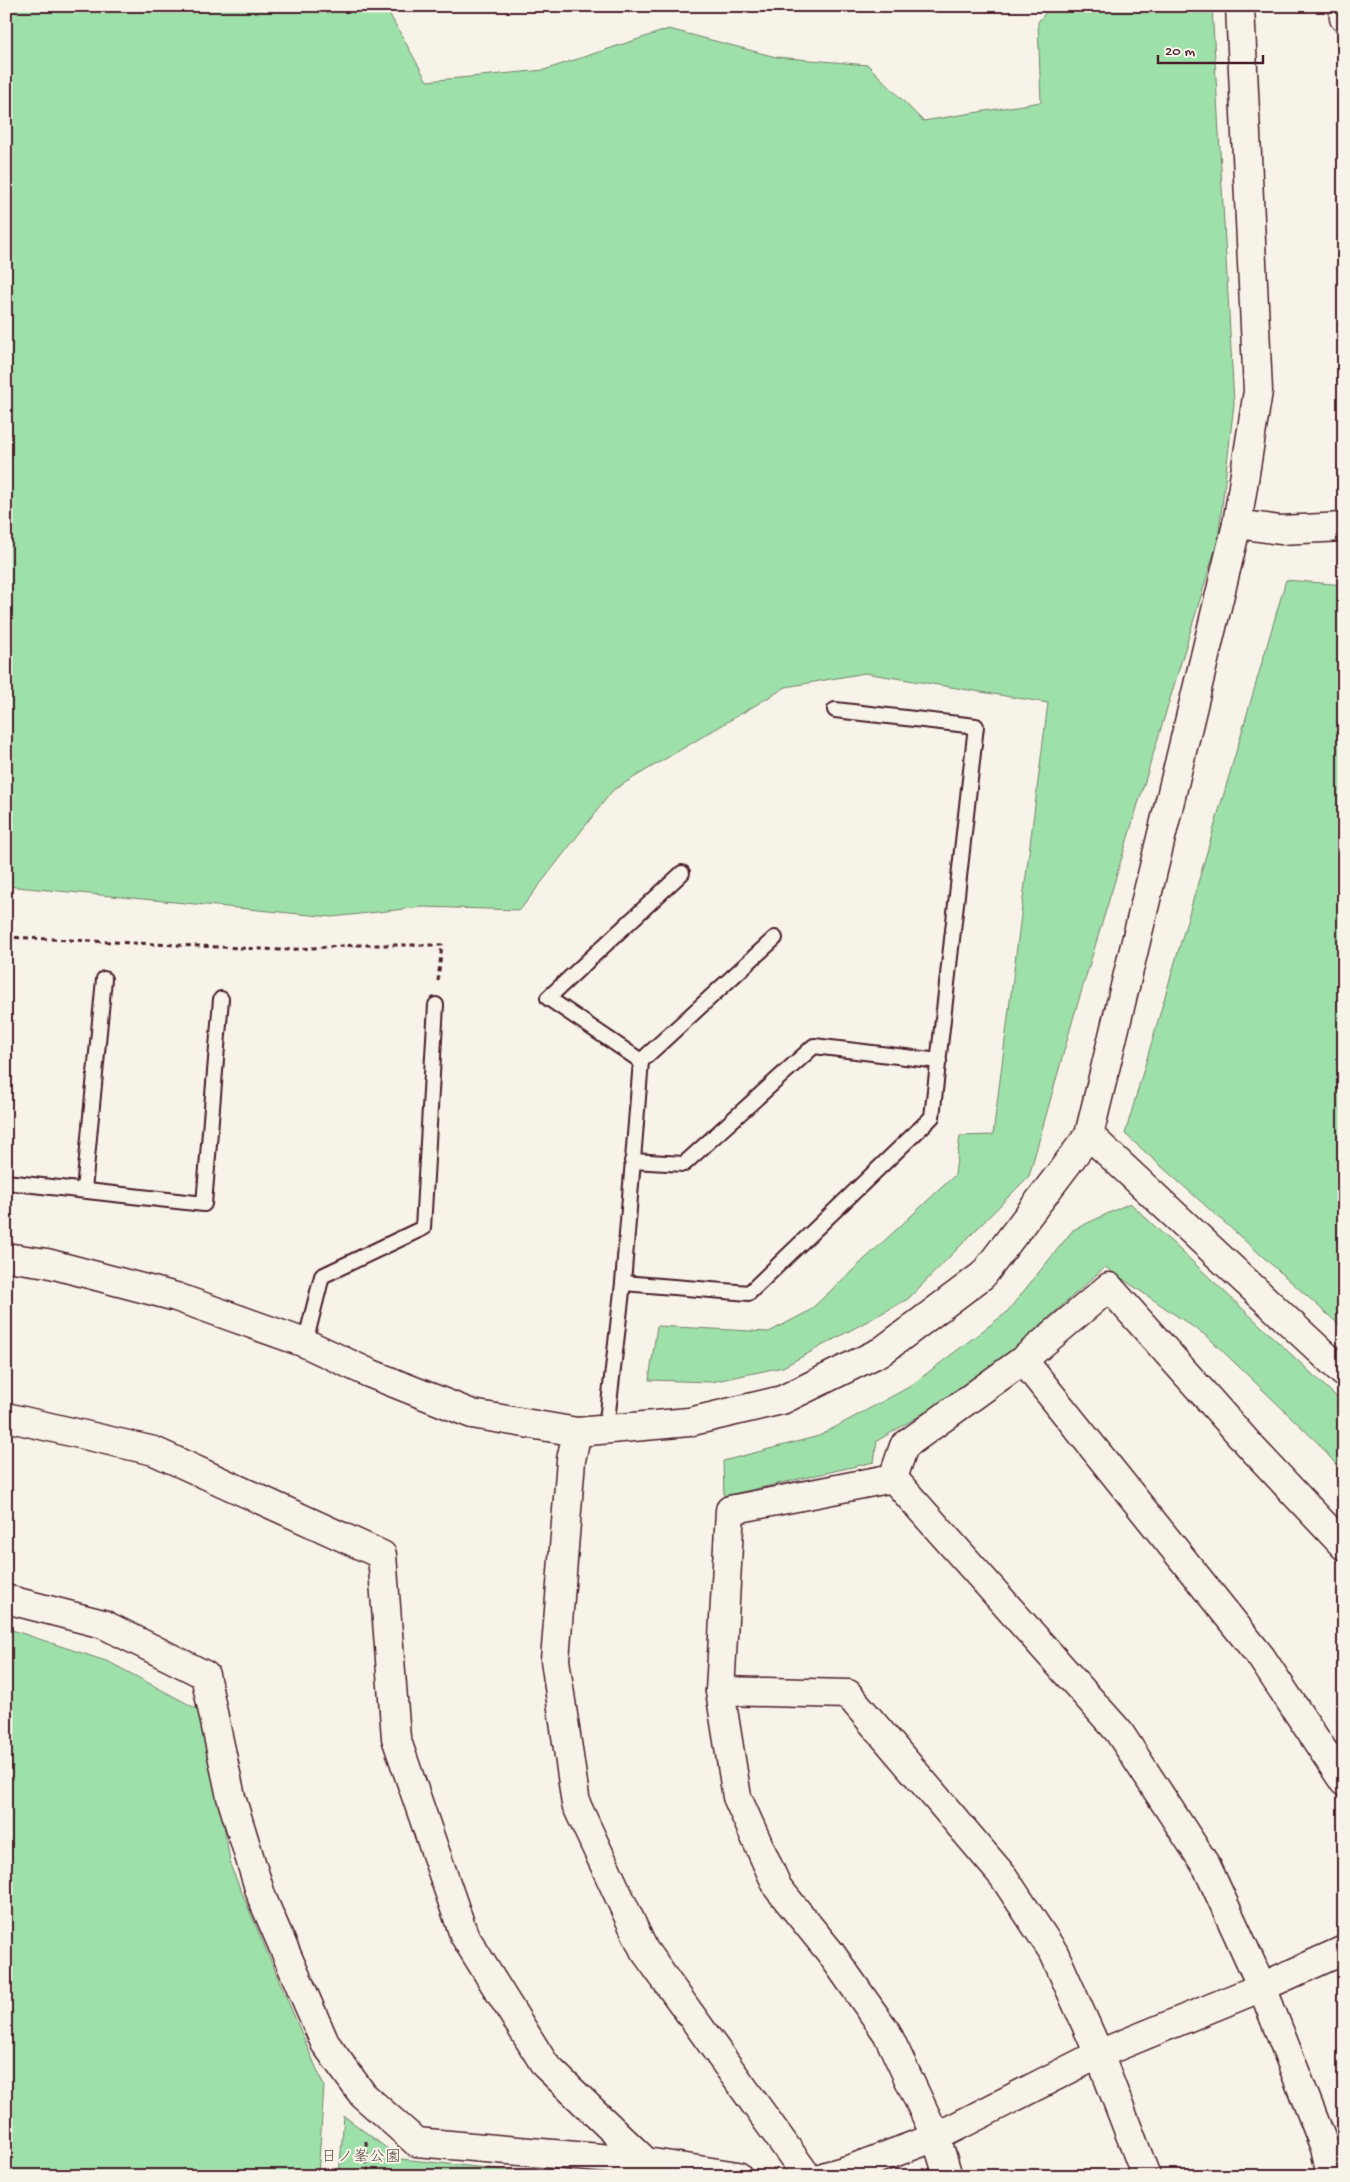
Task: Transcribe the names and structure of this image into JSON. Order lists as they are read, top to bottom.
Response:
{
  "parks": ["日ノ峯公園"],
  "scale_bar": "20 m"
}
